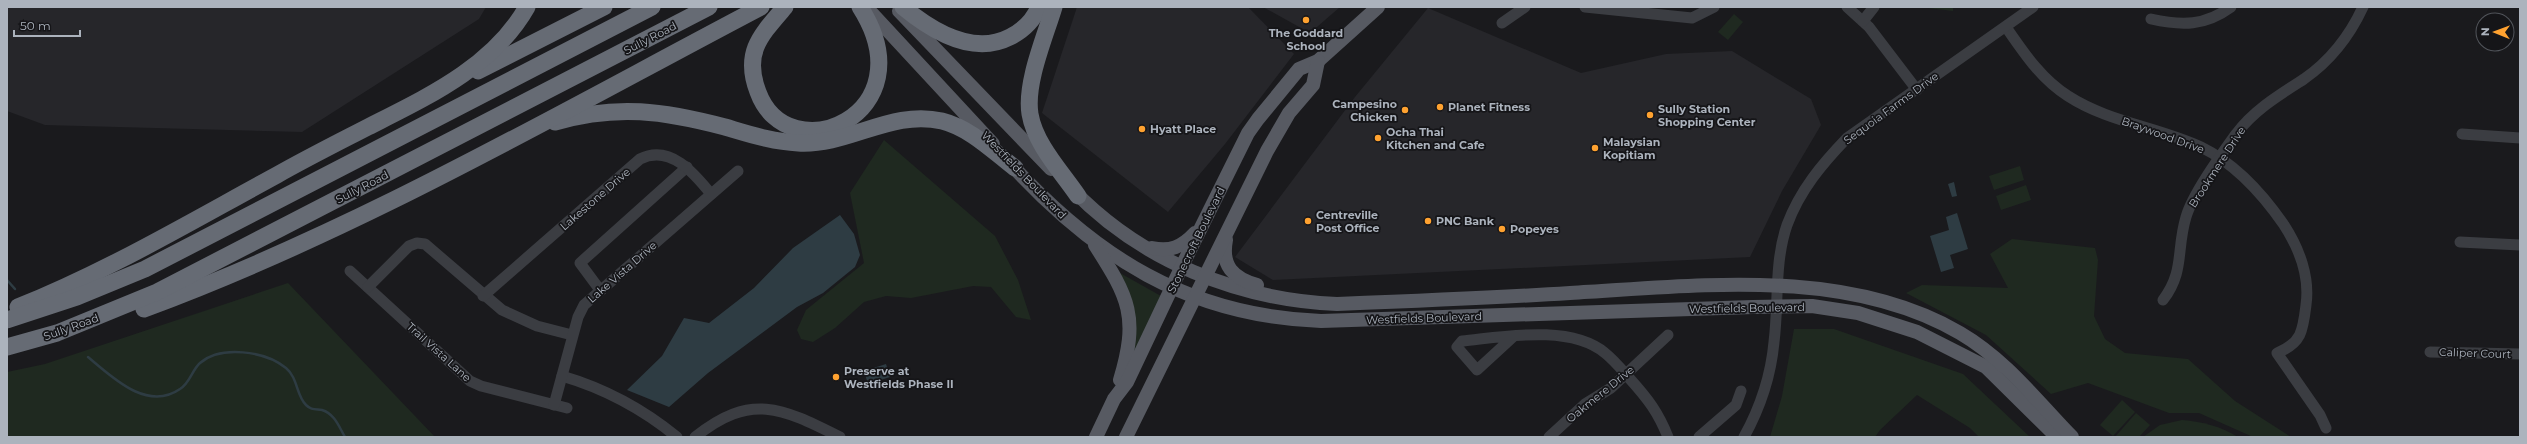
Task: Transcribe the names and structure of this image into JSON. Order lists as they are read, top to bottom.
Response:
{
  "streets": {
    "highway": ["Sully Road"],
    "main road": ["Westfields Boulevard", "Stonecroft Boulevard"],
    "street": [
      "Sequoia Farms Drive",
      "Braywood Drive",
      "Brookmere Drive",
      "Lakestone Drive",
      "Lake Vista Drive",
      "Trail Vista Lane",
      "Caliper Court",
      "Oakmere Drive"
    ]
  },
  "crossings": [
    ["Sequoia Farms Drive", "Braywood Drive"],
    ["Sequoia Farms Drive", "Westfields Boulevard"],
    ["Braywood Drive", "Brookmere Drive"],
    ["Westfields Boulevard", "Stonecroft Boulevard"],
    ["Lakestone Drive", "Lake Vista Drive"],
    ["Lake Vista Drive", "Trail Vista Lane"]
  ],
  "places": [
    "The Goddard School",
    "Planet Fitness",
    "Campesino Chicken",
    "Sully Station Shopping Center",
    "Hyatt Place",
    "Ocha Thai Kitchen and Cafe",
    "Malaysian Kopitiam",
    "Centreville Post Office",
    "PNC Bank",
    "Popeyes",
    "Preserve at Westfields Phase II"
  ],
  "scale_bar": "50 m",
  "north": "left"
}
